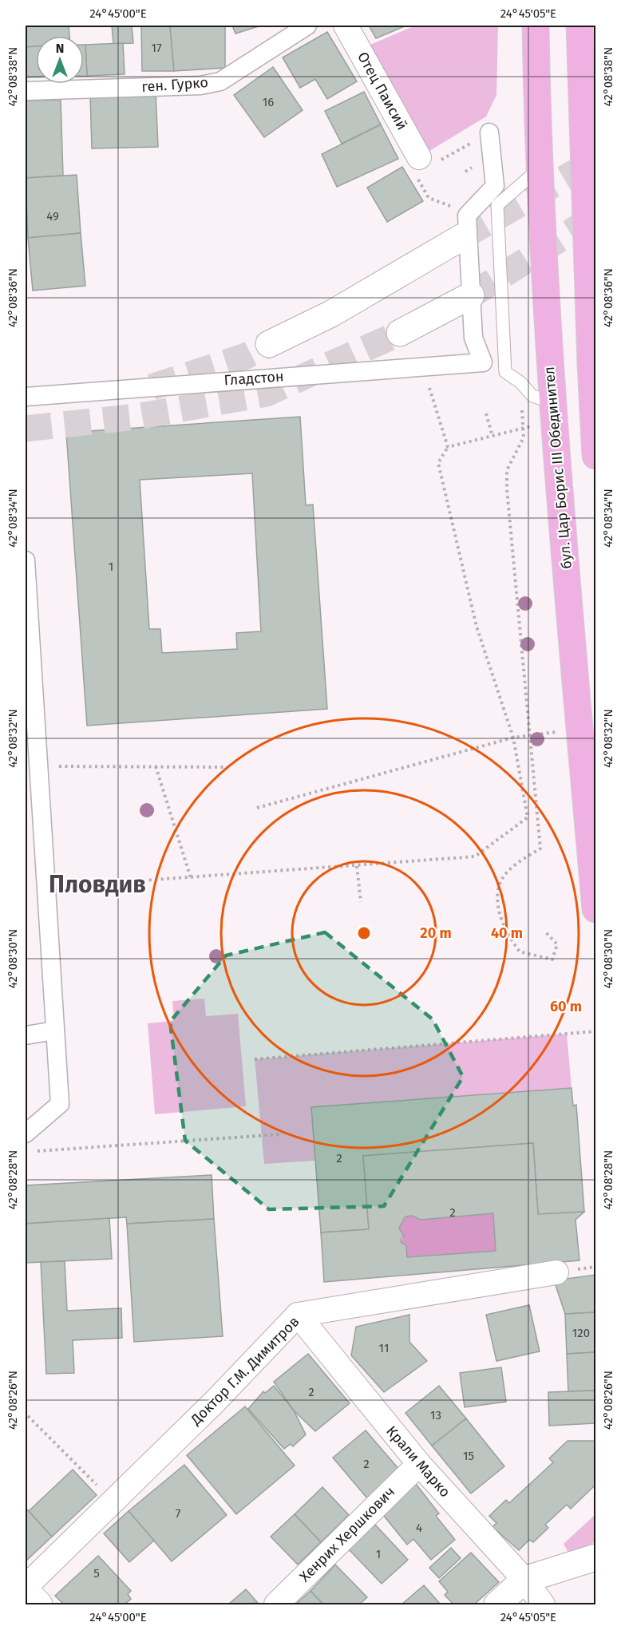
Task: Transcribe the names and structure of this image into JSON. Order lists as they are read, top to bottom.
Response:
{
  "streets": {
    "main road": ["бул. Цар Борис III Обединител"],
    "street": [
      "ген. Гурко",
      "Отец Паисий",
      "Гладстон",
      "Доктор Г.М. Димитров",
      "Крали Марко",
      "Хенрих Хершкович"
    ]
  },
  "crossings": [
    ["Доктор Г.М. Димитров", "Крали Марко"],
    ["Крали Марко", "Хенрих Хершкович"]
  ],
  "districts": ["Пловдив"],
  "house_numbers": [
    "17",
    "16",
    "49",
    "1",
    "2",
    "2",
    "120",
    "11",
    "2",
    "13",
    "15",
    "2",
    "7",
    "4",
    "1",
    "5"
  ],
  "north": "top",
  "coordinates": [
    "24°45'00\"E",
    "24°45'05\"E",
    "42°08'38\"N",
    "42°08'36\"N",
    "42°08'34\"N",
    "42°08'32\"N",
    "42°08'30\"N",
    "42°08'28\"N",
    "42°08'26\"N"
  ],
  "rings": ["20 m", "40 m", "60 m"]
}
